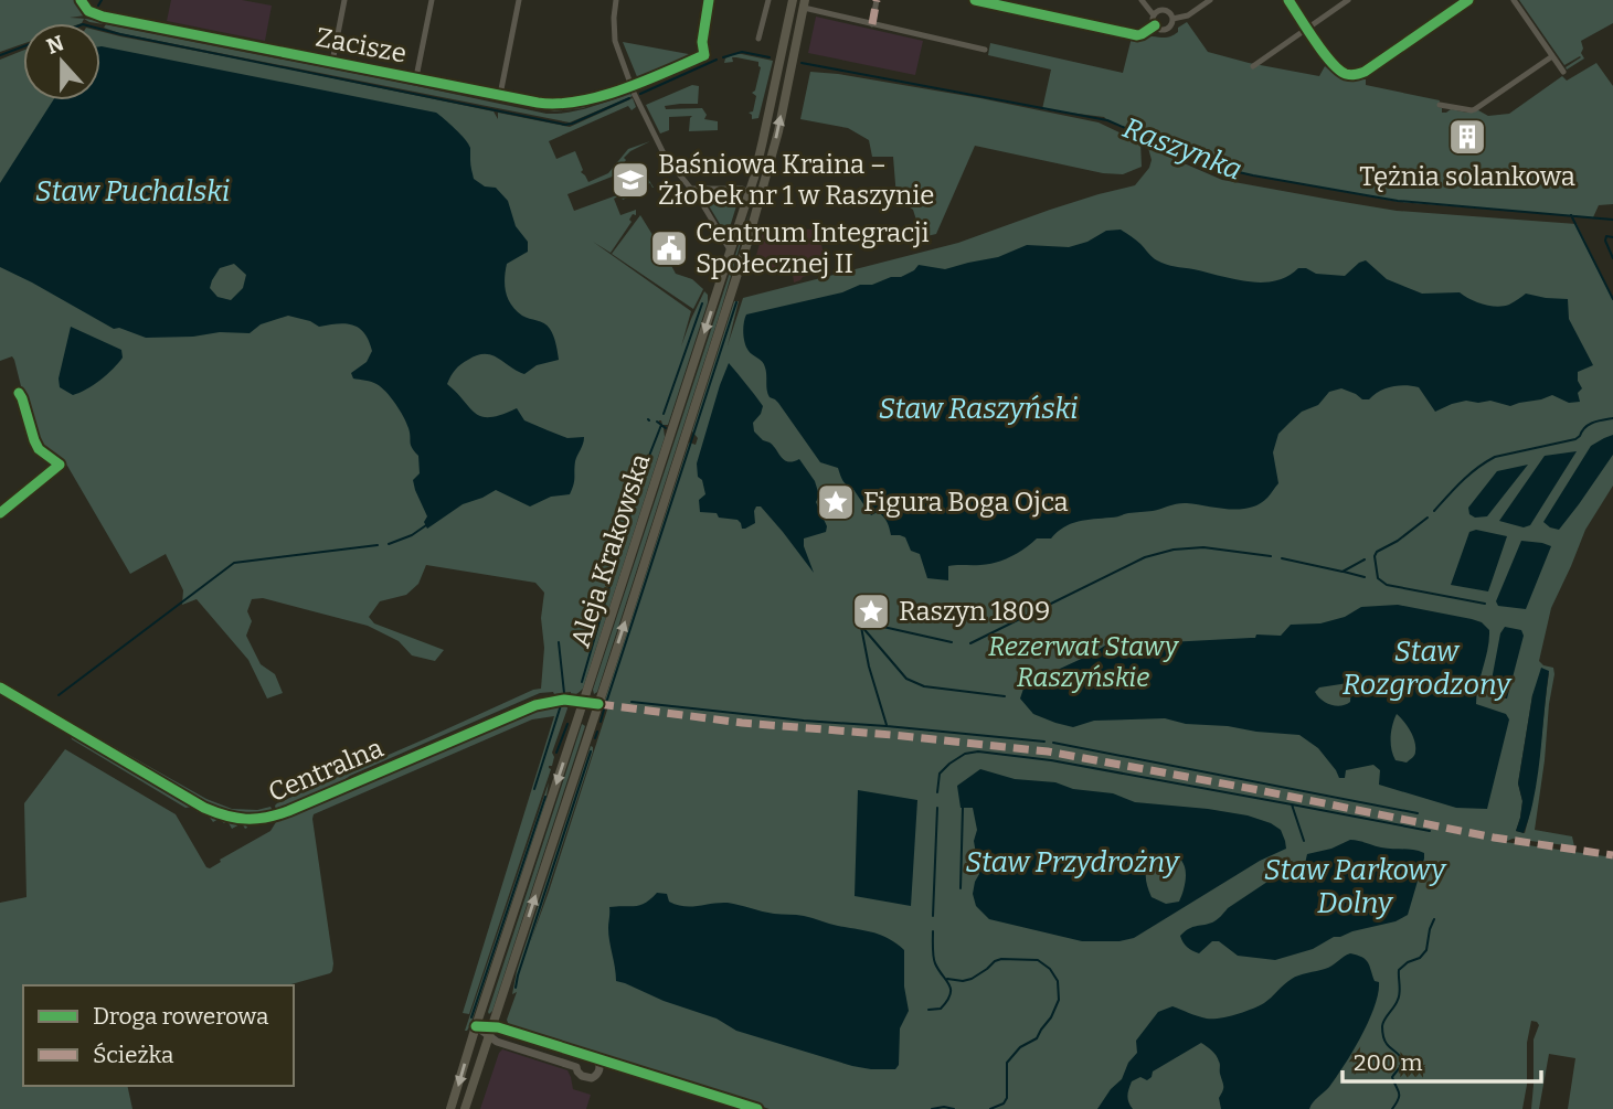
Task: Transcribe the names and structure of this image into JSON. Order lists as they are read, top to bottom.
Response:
{
  "streets": {
    "main road": ["Aleja Krakowska"],
    "street": ["Zacisze", "Centralna"]
  },
  "crossings": [
    ["Aleja Krakowska", "Centralna"]
  ],
  "water": [
    "Raszynka",
    "Staw Puchalski",
    "Staw Raszyński",
    "Staw Rozgrodzony",
    "Staw Przydrożny",
    "Staw Parkowy Dolny"
  ],
  "parks": ["Rezerwat Stawy Raszyńskie"],
  "places": {
    "building": ["Tężnia solankowa"],
    "school or university": ["Baśniowa Kraina – Żłobek nr 1 w Raszynie"],
    "public building": ["Centrum Integracji Społecznej II"],
    "place": ["Figura Boga Ojca", "Raszyn 1809"]
  },
  "legend": ["Droga rowerowa", "Ścieżka"],
  "scale_bar": "200 m",
  "north": "top"
}
